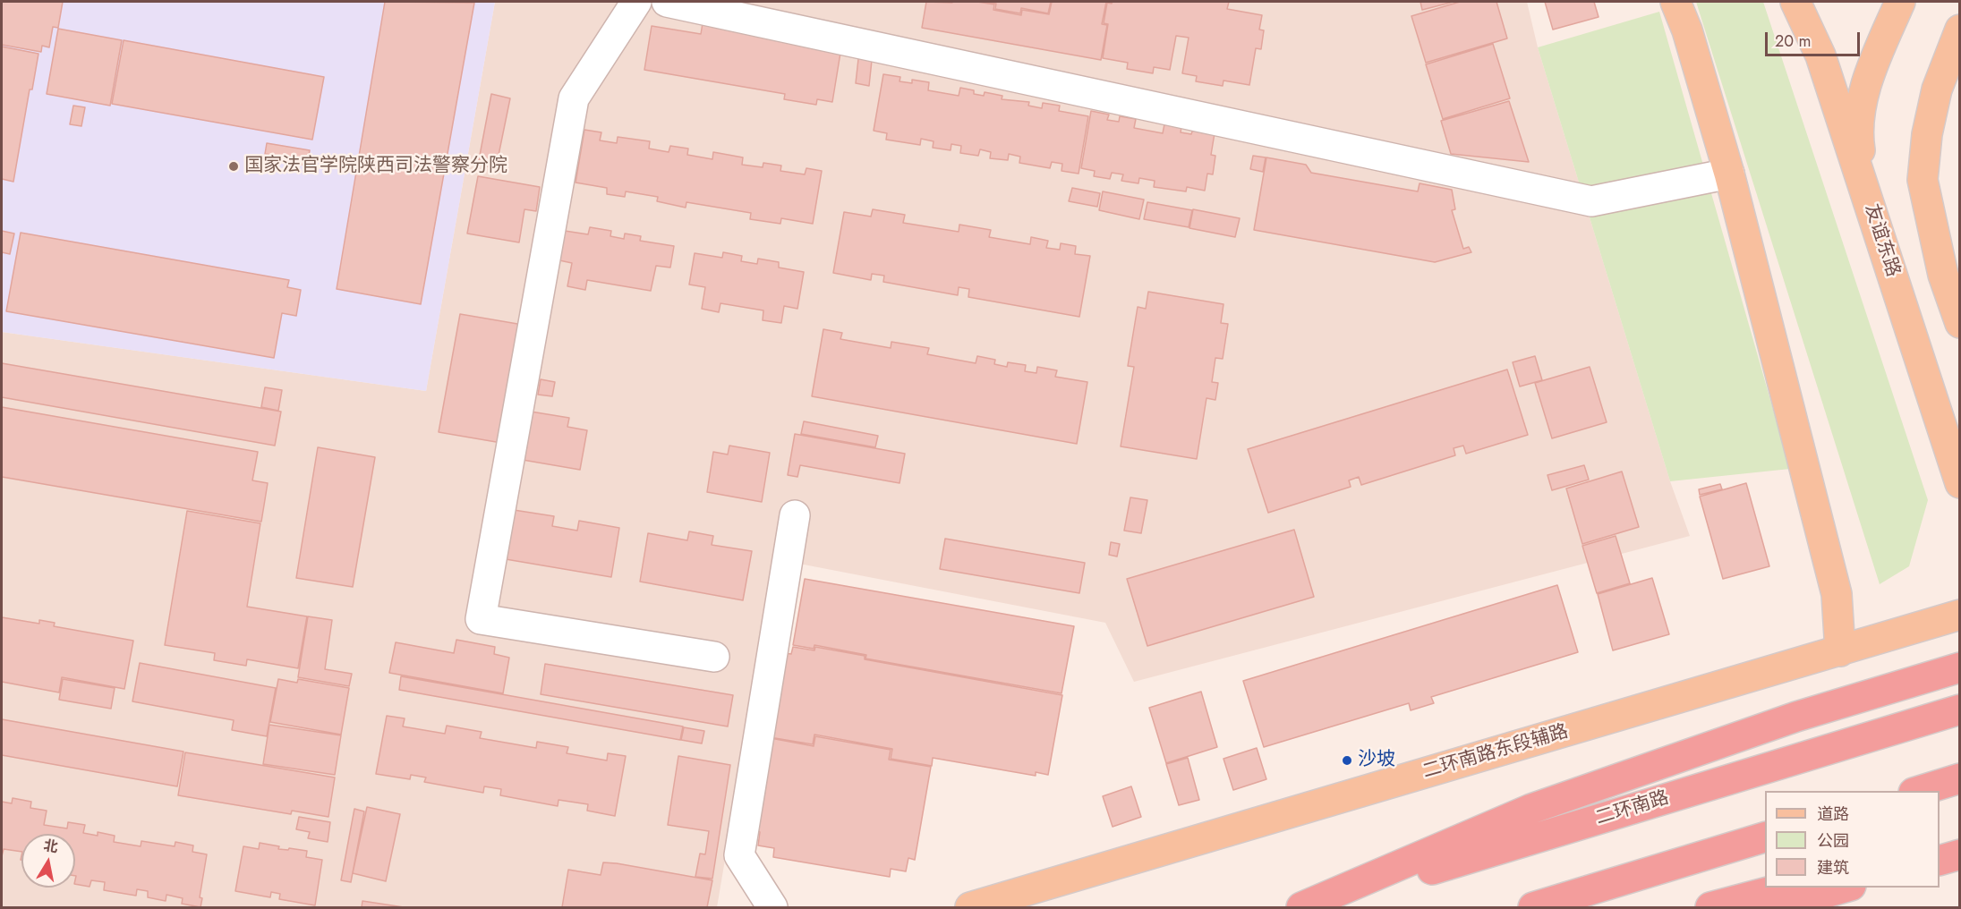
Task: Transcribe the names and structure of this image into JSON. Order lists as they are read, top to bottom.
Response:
{
  "streets": {
    "highway": ["二环南路"],
    "main road": ["友谊东路", "二环南路东段辅路"]
  },
  "places": ["国家法官学院陕西司法警察分院", "沙坡"],
  "legend": ["道路", "公园", "建筑"],
  "scale_bar": "20 m",
  "north": "top"
}
